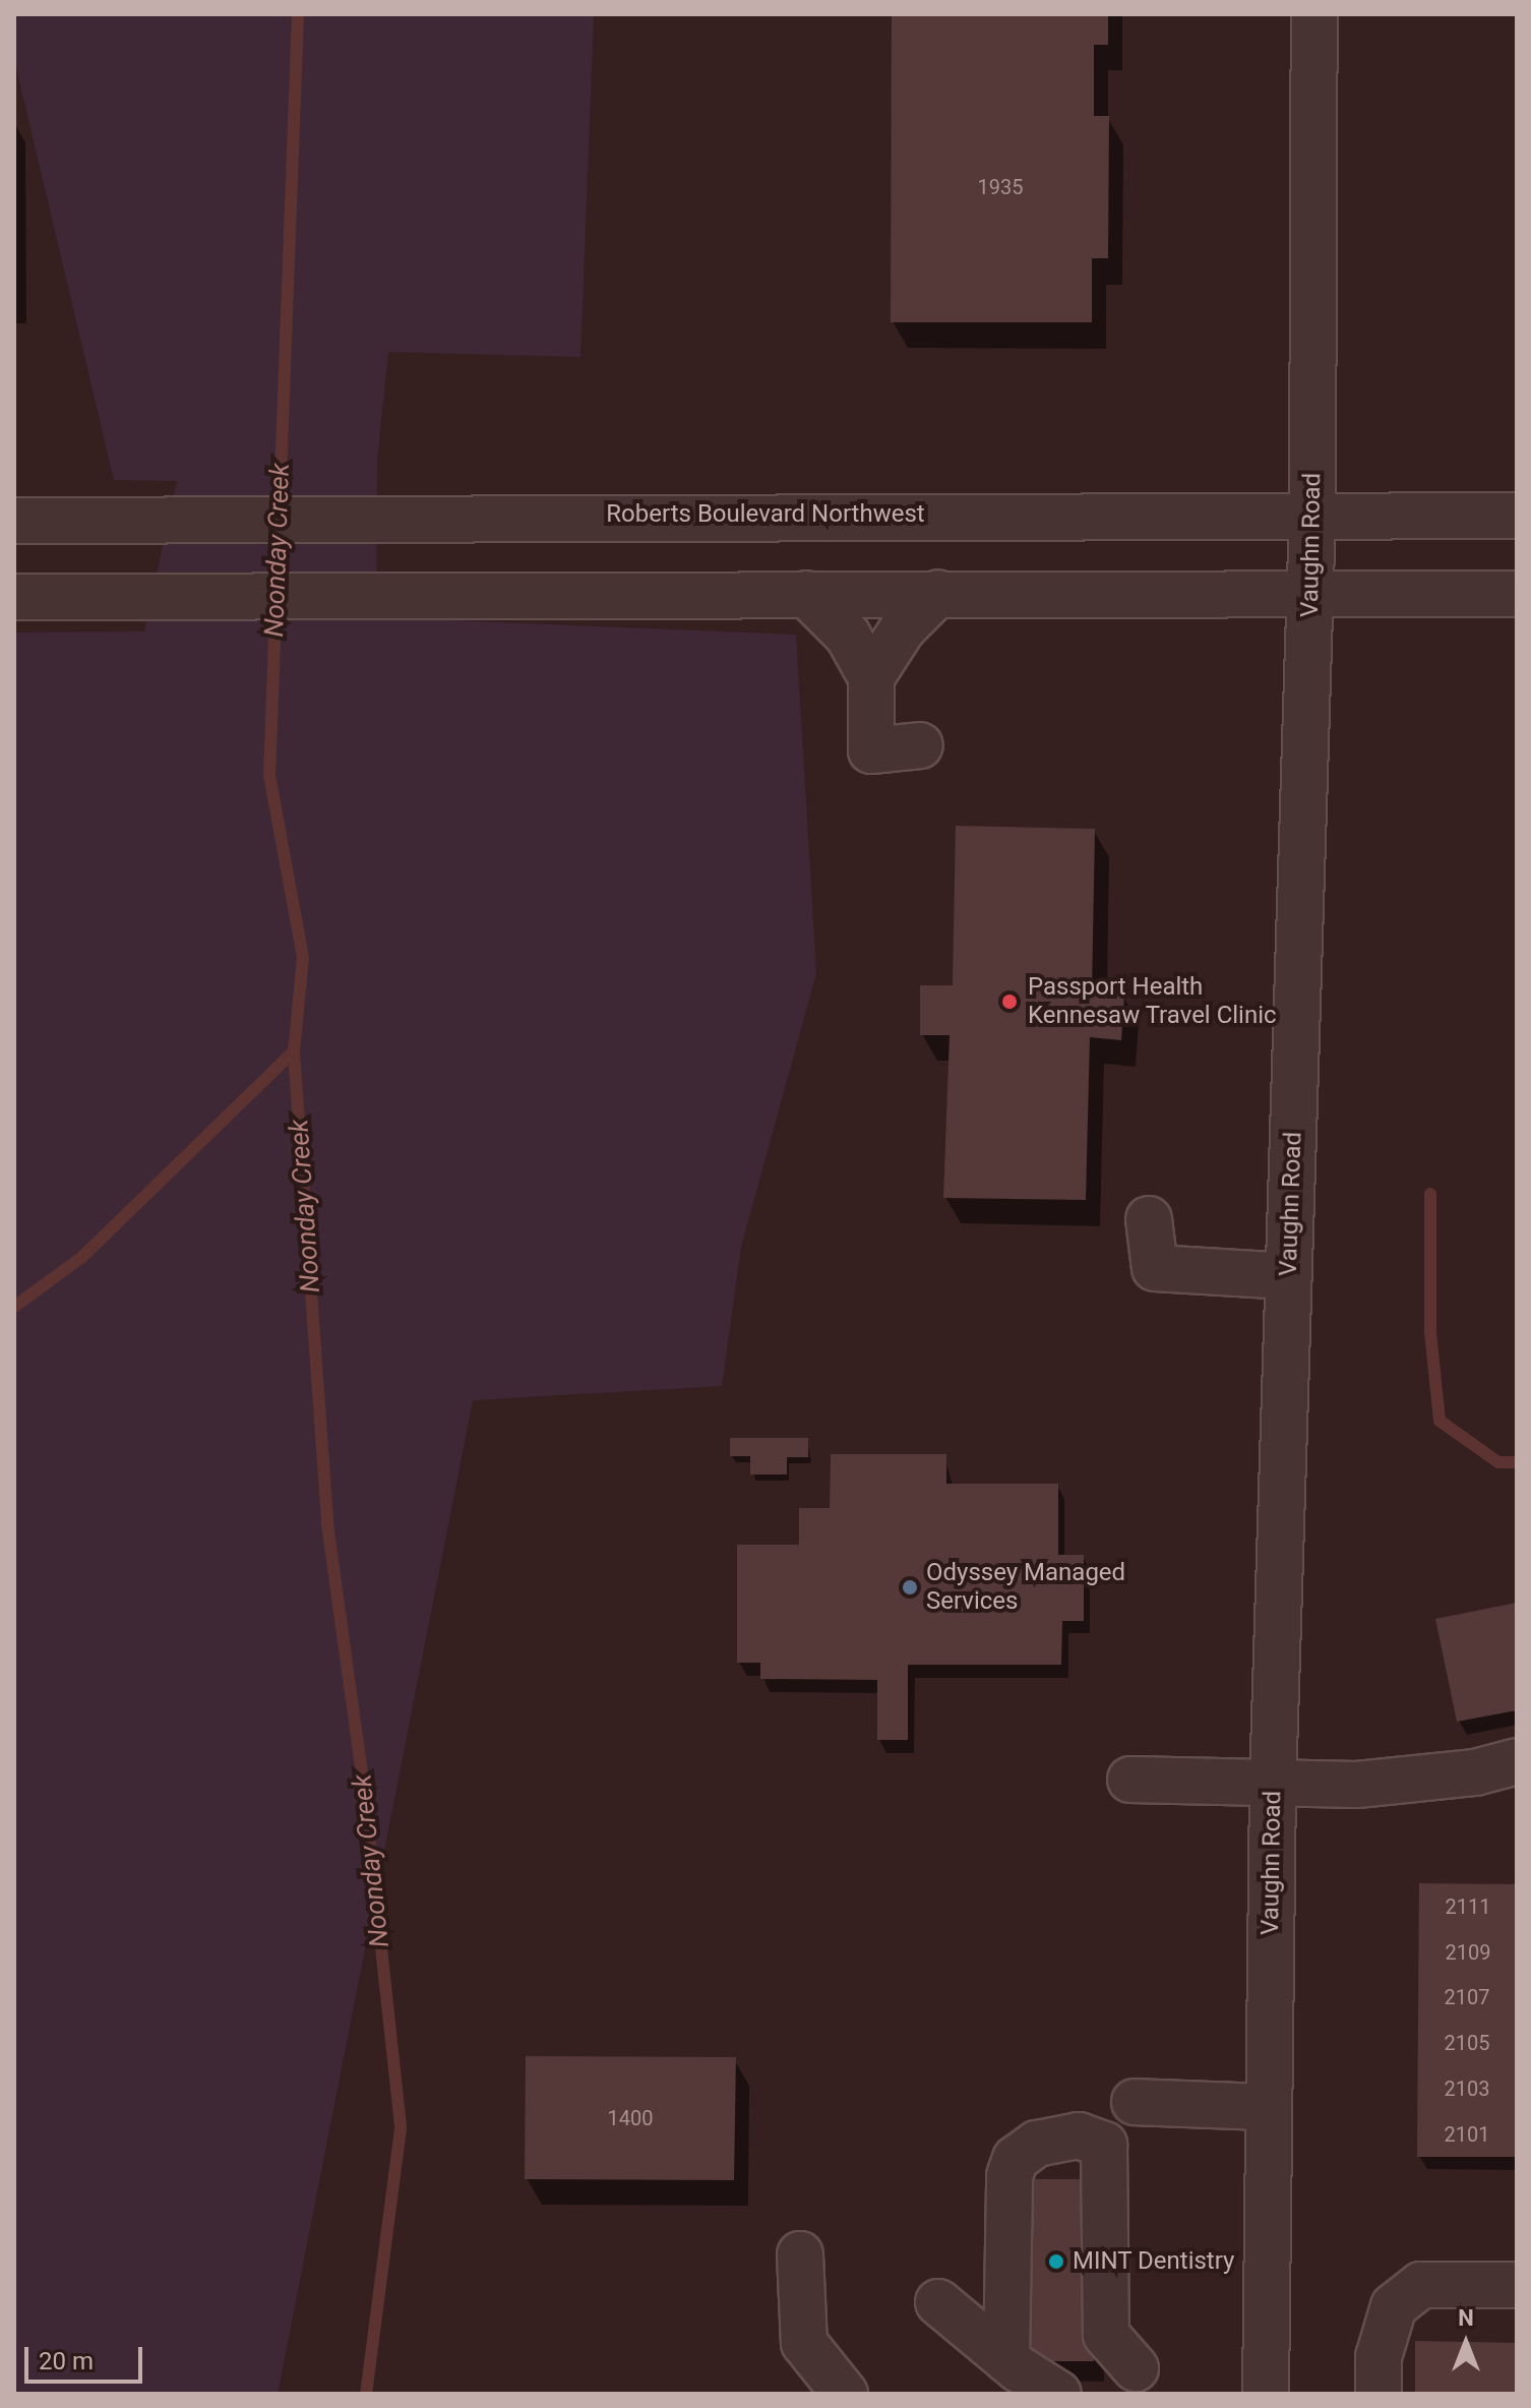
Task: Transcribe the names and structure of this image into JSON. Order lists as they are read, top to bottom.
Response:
{
  "streets": {
    "street": ["Roberts Boulevard Northwest", "Vaughn Road"]
  },
  "crossings": [
    ["Roberts Boulevard Northwest", "Vaughn Road"]
  ],
  "water": ["Noonday Creek"],
  "places": ["Passport Health Kennesaw Travel Clinic", "Odyssey Managed Services", "MINT Dentistry"],
  "house_numbers": [
    "1935",
    "2111",
    "2109",
    "2107",
    "2105",
    "2103",
    "1400",
    "2101"
  ],
  "scale_bar": "20 m",
  "north": "top"
}
